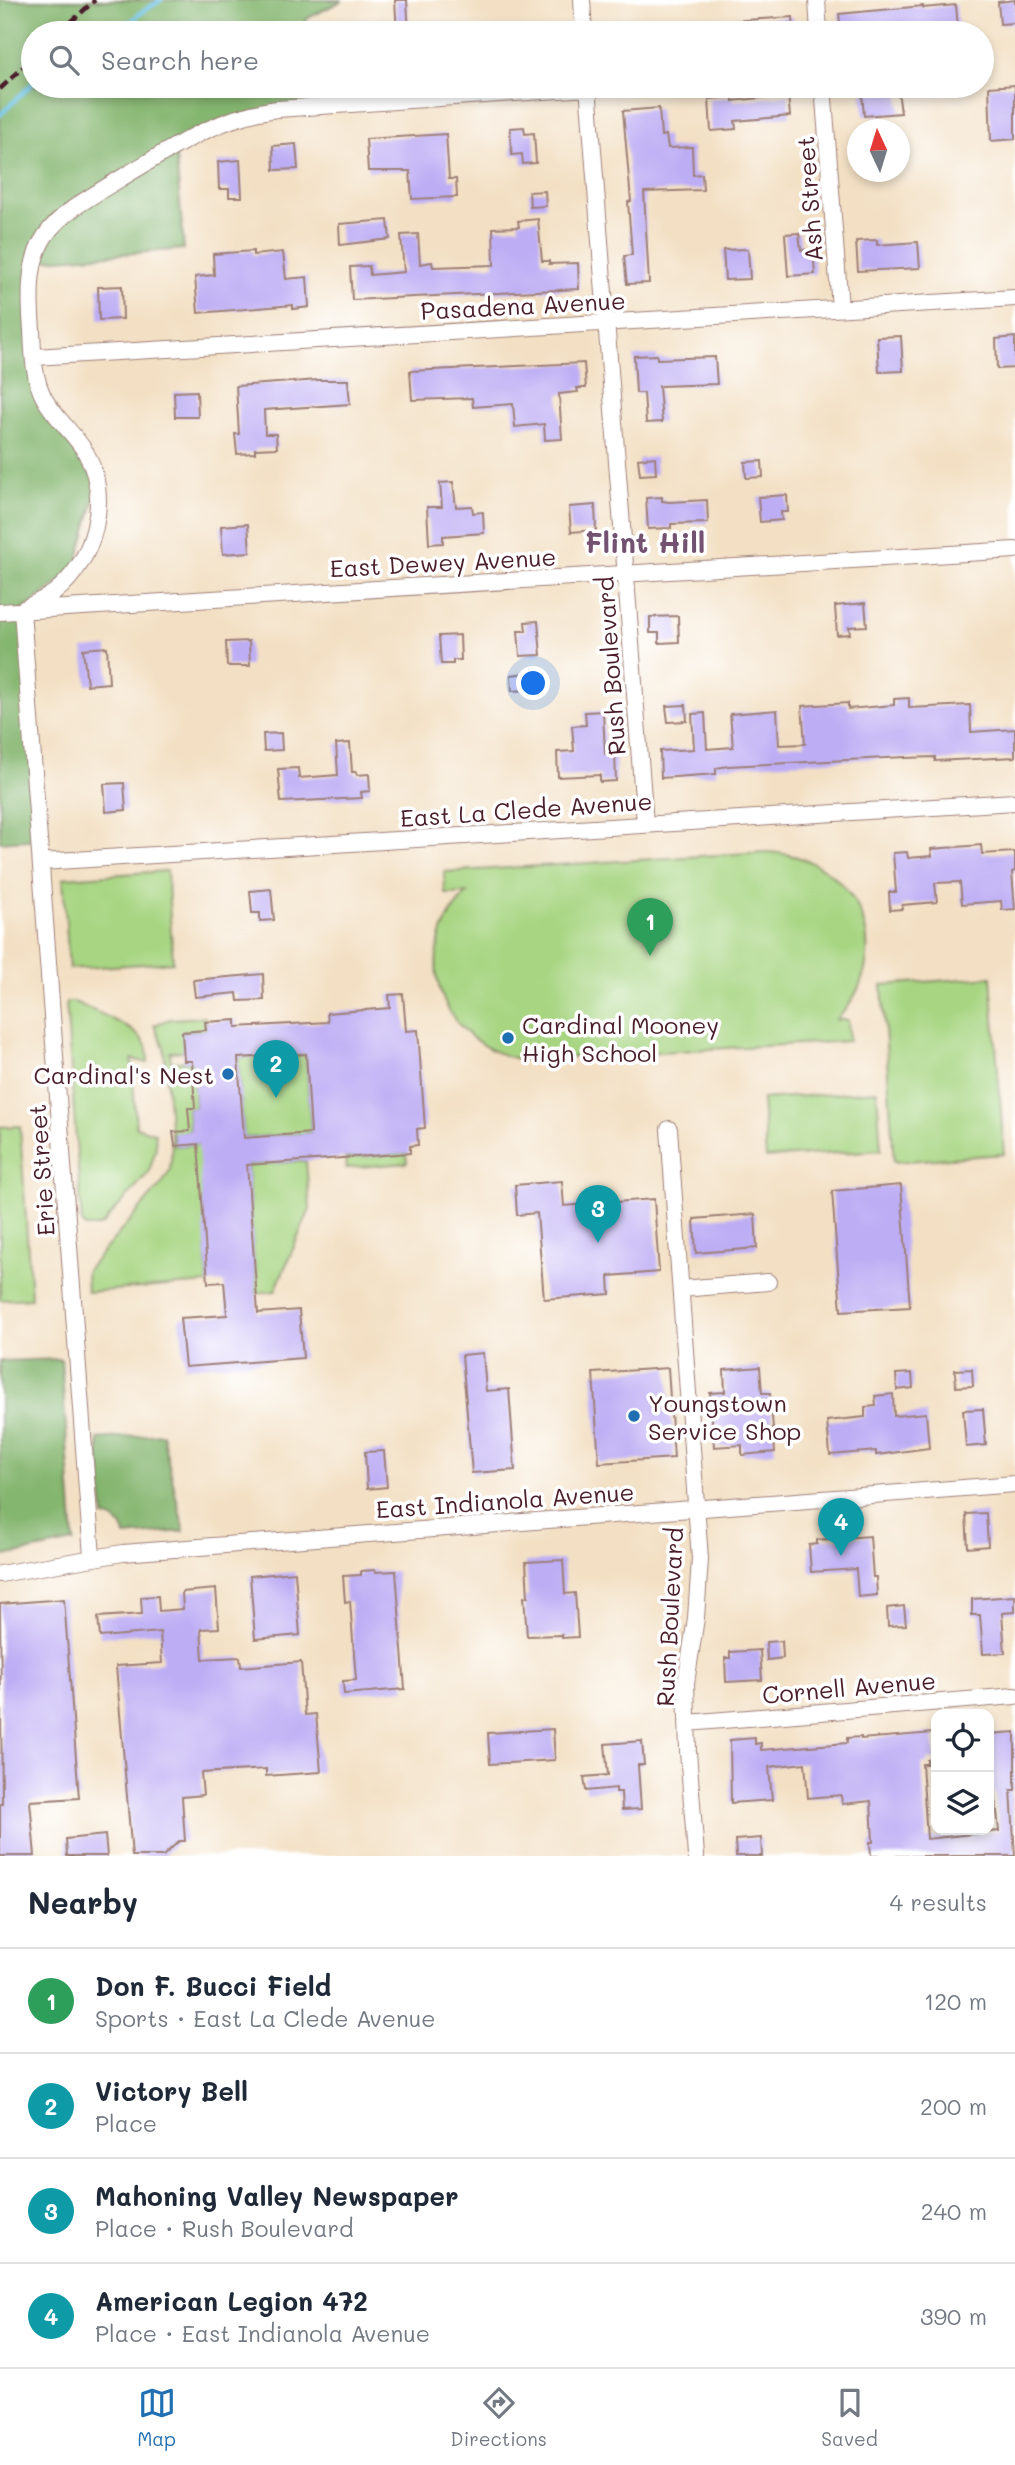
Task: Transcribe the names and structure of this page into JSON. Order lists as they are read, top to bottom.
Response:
{
  "streets": {
    "street": [
      "Ash Street",
      "Pasadena Avenue",
      "East Dewey Avenue",
      "Rush Boulevard",
      "East La Clede Avenue",
      "Erie Street",
      "East Indianola Avenue",
      "Cornell Avenue"
    ]
  },
  "crossings": [
    ["Ash Street", "Pasadena Avenue"],
    ["Pasadena Avenue", "Rush Boulevard"],
    ["East Dewey Avenue", "Rush Boulevard"],
    ["East Dewey Avenue", "Erie Street"],
    ["Rush Boulevard", "East La Clede Avenue"],
    ["Rush Boulevard", "East Indianola Avenue"],
    ["Rush Boulevard", "Cornell Avenue"],
    ["East La Clede Avenue", "Erie Street"],
    ["Erie Street", "East Indianola Avenue"]
  ],
  "districts": ["Flint Hill"],
  "places": ["Cardinal Mooney High School", "Cardinal's Nest", "Youngstown Service Shop"],
  "north": "top",
  "page": {
    "search": "Search here",
    "pins": [
      "1",
      "2",
      "3",
      "4"
    ],
    "heading": ["Nearby", "4 results"],
    "list": [
      {
        "mark": "1",
        "name": "Don F. Bucci Field",
        "note": "Sports · East La Clede Avenue",
        "value": "120 m"
      },
      {
        "mark": "2",
        "name": "Victory Bell",
        "note": "Place",
        "value": "200 m"
      },
      {
        "mark": "3",
        "name": "Mahoning Valley Newspaper",
        "note": "Place · Rush Boulevard",
        "value": "240 m"
      },
      {
        "mark": "4",
        "name": "American Legion 472",
        "note": "Place · East Indianola Avenue",
        "value": "390 m"
      }
    ],
    "nav": ["Map", "Directions", "Saved"]
  }
}
